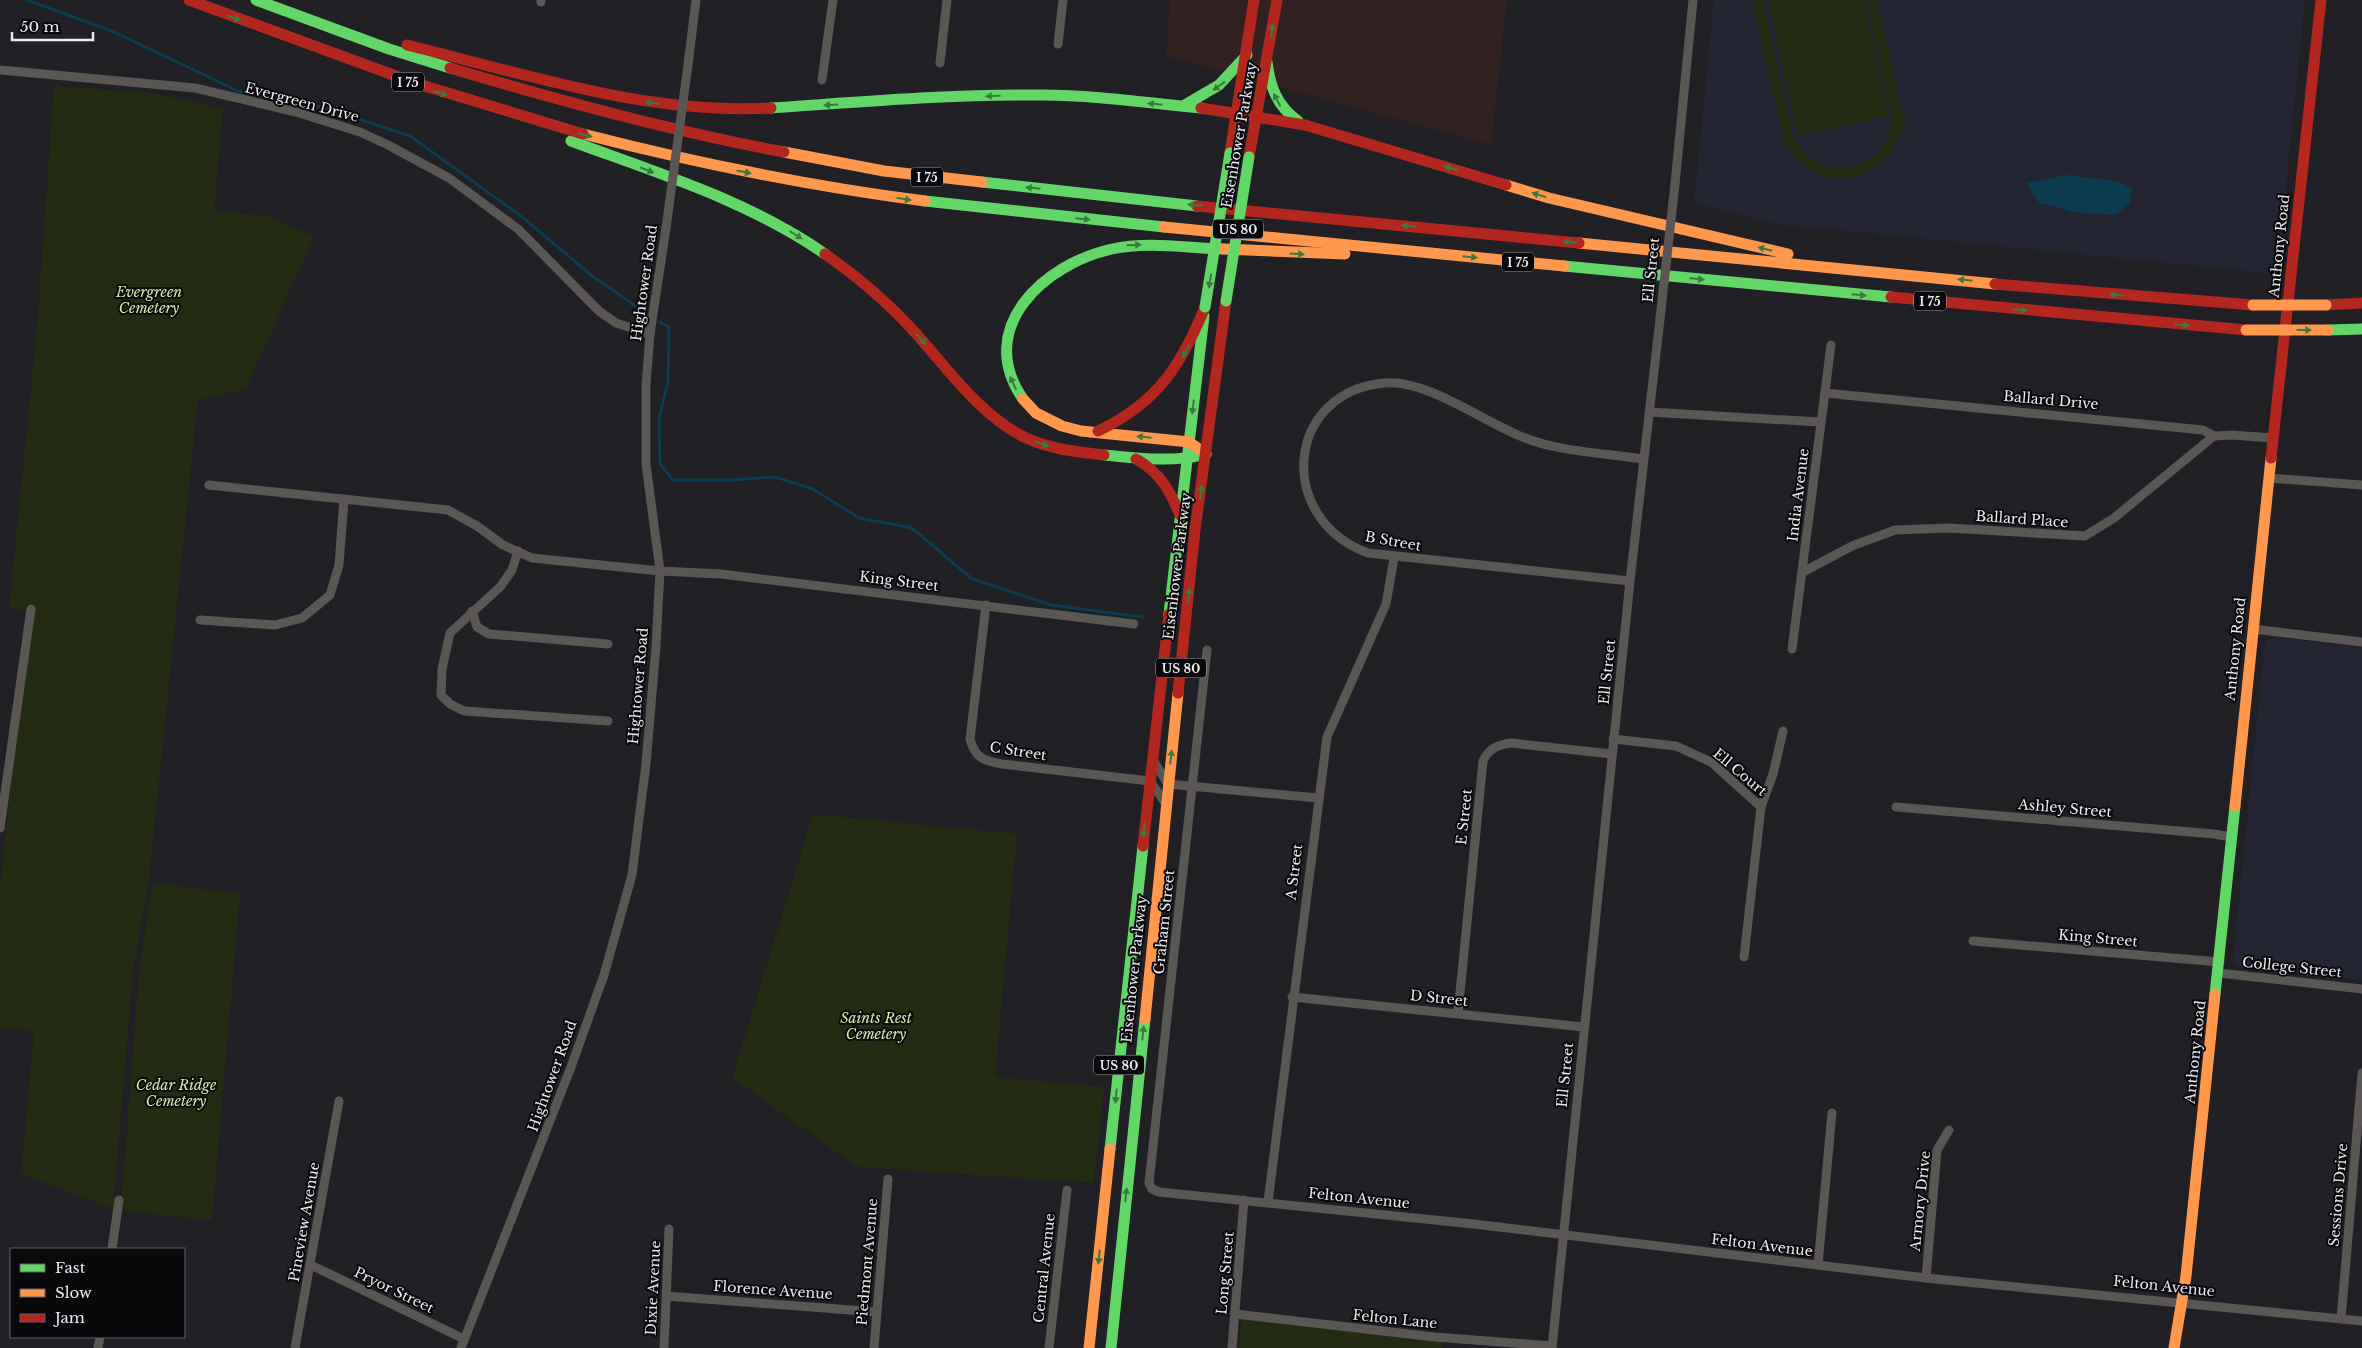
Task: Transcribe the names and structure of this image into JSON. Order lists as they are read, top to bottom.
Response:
{
  "streets": {
    "main road": [
      "I 75",
      "Eisenhower Parkway",
      "US 80",
      "Anthony Road"
    ],
    "street": [
      "Evergreen Drive",
      "Ell Street",
      "Hightower Road",
      "Ballard Drive",
      "India Avenue",
      "Ballard Place",
      "B Street",
      "King Street",
      "C Street",
      "Ell Court",
      "Ashley Street",
      "E Street",
      "A Street",
      "Graham Street",
      "College Street",
      "D Street",
      "Sessions Drive",
      "Felton Avenue",
      "Armory Drive",
      "Pineview Avenue",
      "Piedmont Avenue",
      "Central Avenue",
      "Long Street",
      "Dixie Avenue",
      "Pryor Street",
      "Florence Avenue",
      "Felton Lane"
    ]
  },
  "crossings": [
    ["Evergreen Drive", "Hightower Road"],
    ["Eisenhower Parkway", "C Street"],
    ["Anthony Road", "Ballard Drive"],
    ["Anthony Road", "King Street"],
    ["Anthony Road", "Ashley Street"],
    ["Anthony Road", "College Street"],
    ["Anthony Road", "Felton Avenue"],
    ["Ell Street", "B Street"],
    ["Ell Street", "Ell Court"],
    ["Ell Street", "E Street"],
    ["Ell Street", "D Street"],
    ["Ell Street", "Felton Avenue"],
    ["Ell Street", "Felton Lane"],
    ["Hightower Road", "King Street"],
    ["Hightower Road", "Pryor Street"],
    ["Ballard Drive", "India Avenue"],
    ["Ballard Drive", "Ballard Place"],
    ["India Avenue", "Ballard Place"],
    ["B Street", "A Street"],
    ["King Street", "C Street"],
    ["King Street", "College Street"],
    ["E Street", "D Street"],
    ["A Street", "D Street"],
    ["A Street", "Felton Avenue"],
    ["Graham Street", "Felton Avenue"],
    ["Sessions Drive", "Felton Avenue"],
    ["Felton Avenue", "Armory Drive"],
    ["Felton Avenue", "Long Street"],
    ["Pineview Avenue", "Pryor Street"],
    ["Piedmont Avenue", "Florence Avenue"],
    ["Long Street", "Felton Lane"],
    ["Dixie Avenue", "Florence Avenue"]
  ],
  "parks": ["Evergreen Cemetery", "Saints Rest Cemetery", "Cedar Ridge Cemetery"],
  "legend": ["Fast", "Slow", "Jam"],
  "scale_bar": "50 m"
}
